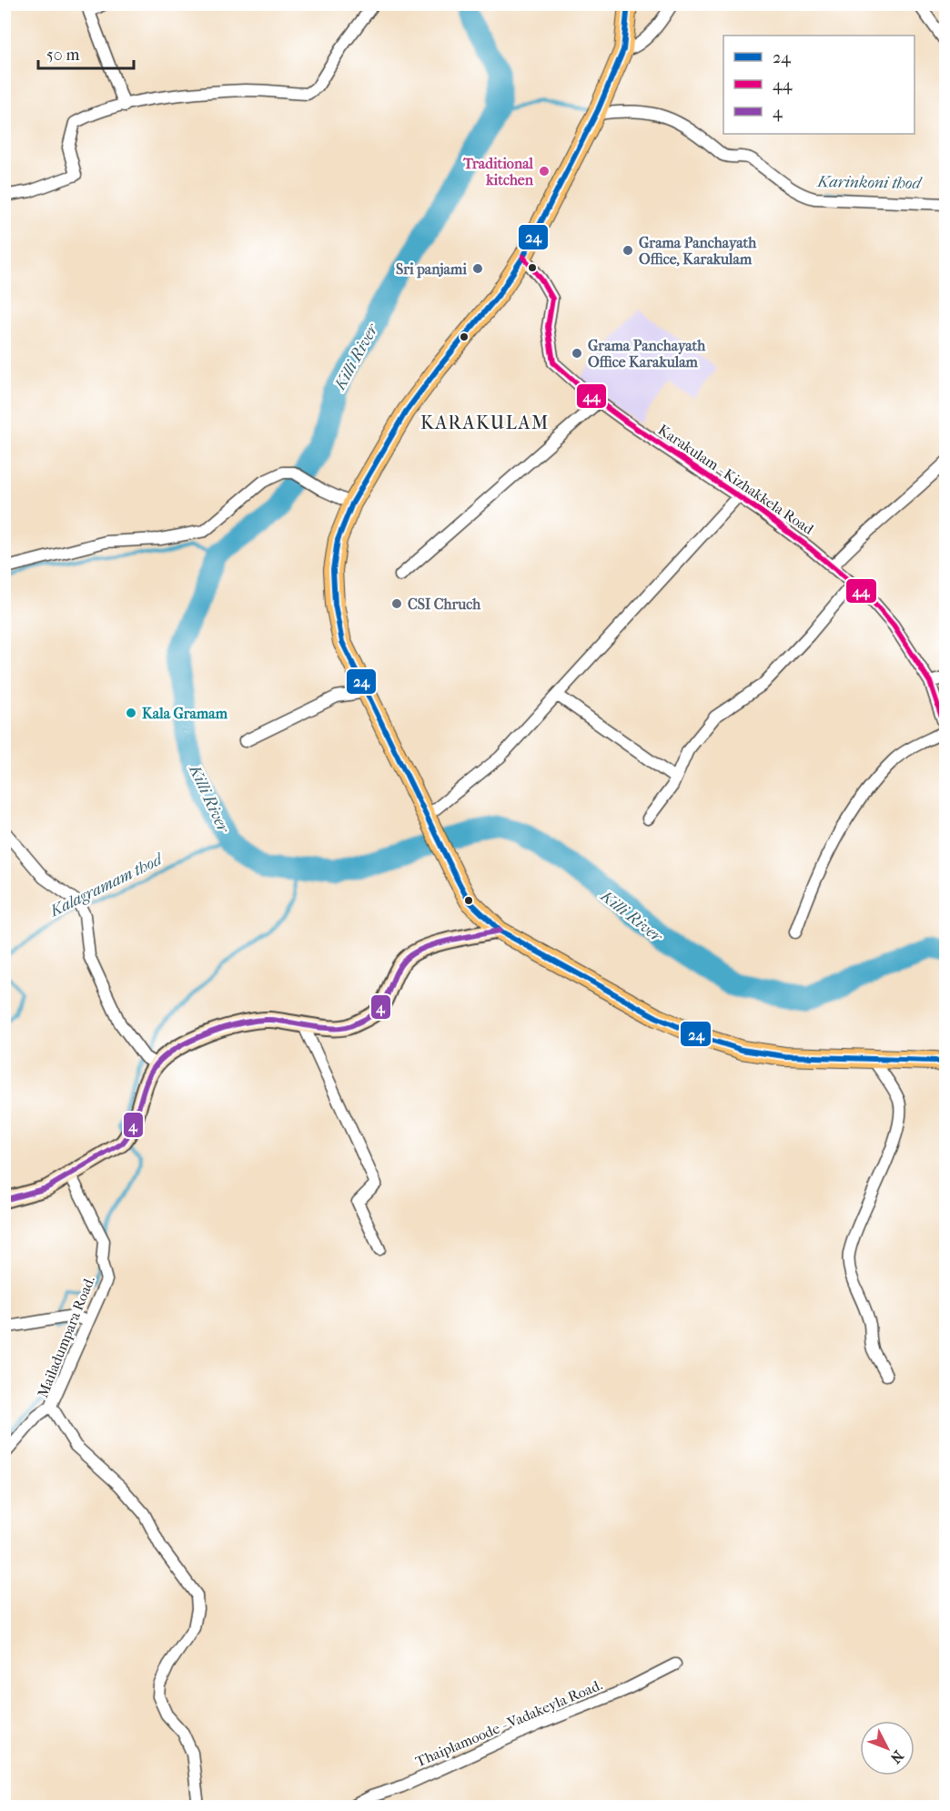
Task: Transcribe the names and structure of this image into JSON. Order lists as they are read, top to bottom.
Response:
{
  "streets": {
    "street": ["Karakulam - Kizhakkela Road", "Mailadumpara Road.", "Thaiplamoode - Vadakeyla Road."]
  },
  "districts": ["KARAKULAM"],
  "water": ["Karinkoni thod", "Killi River", "Kalagramam thod"],
  "places": [
    "Traditional kitchen",
    "Grama Panchayath Office, Karakulam",
    "Sri panjami",
    "Grama Panchayath Office Karakulam",
    "CSI Chruch",
    "Kala Gramam"
  ],
  "lines": ["transit line 24", "transit line 44", "transit line 4"],
  "legend": ["24", "44", "4"],
  "scale_bar": "50 m",
  "north": "bottom right"
}
